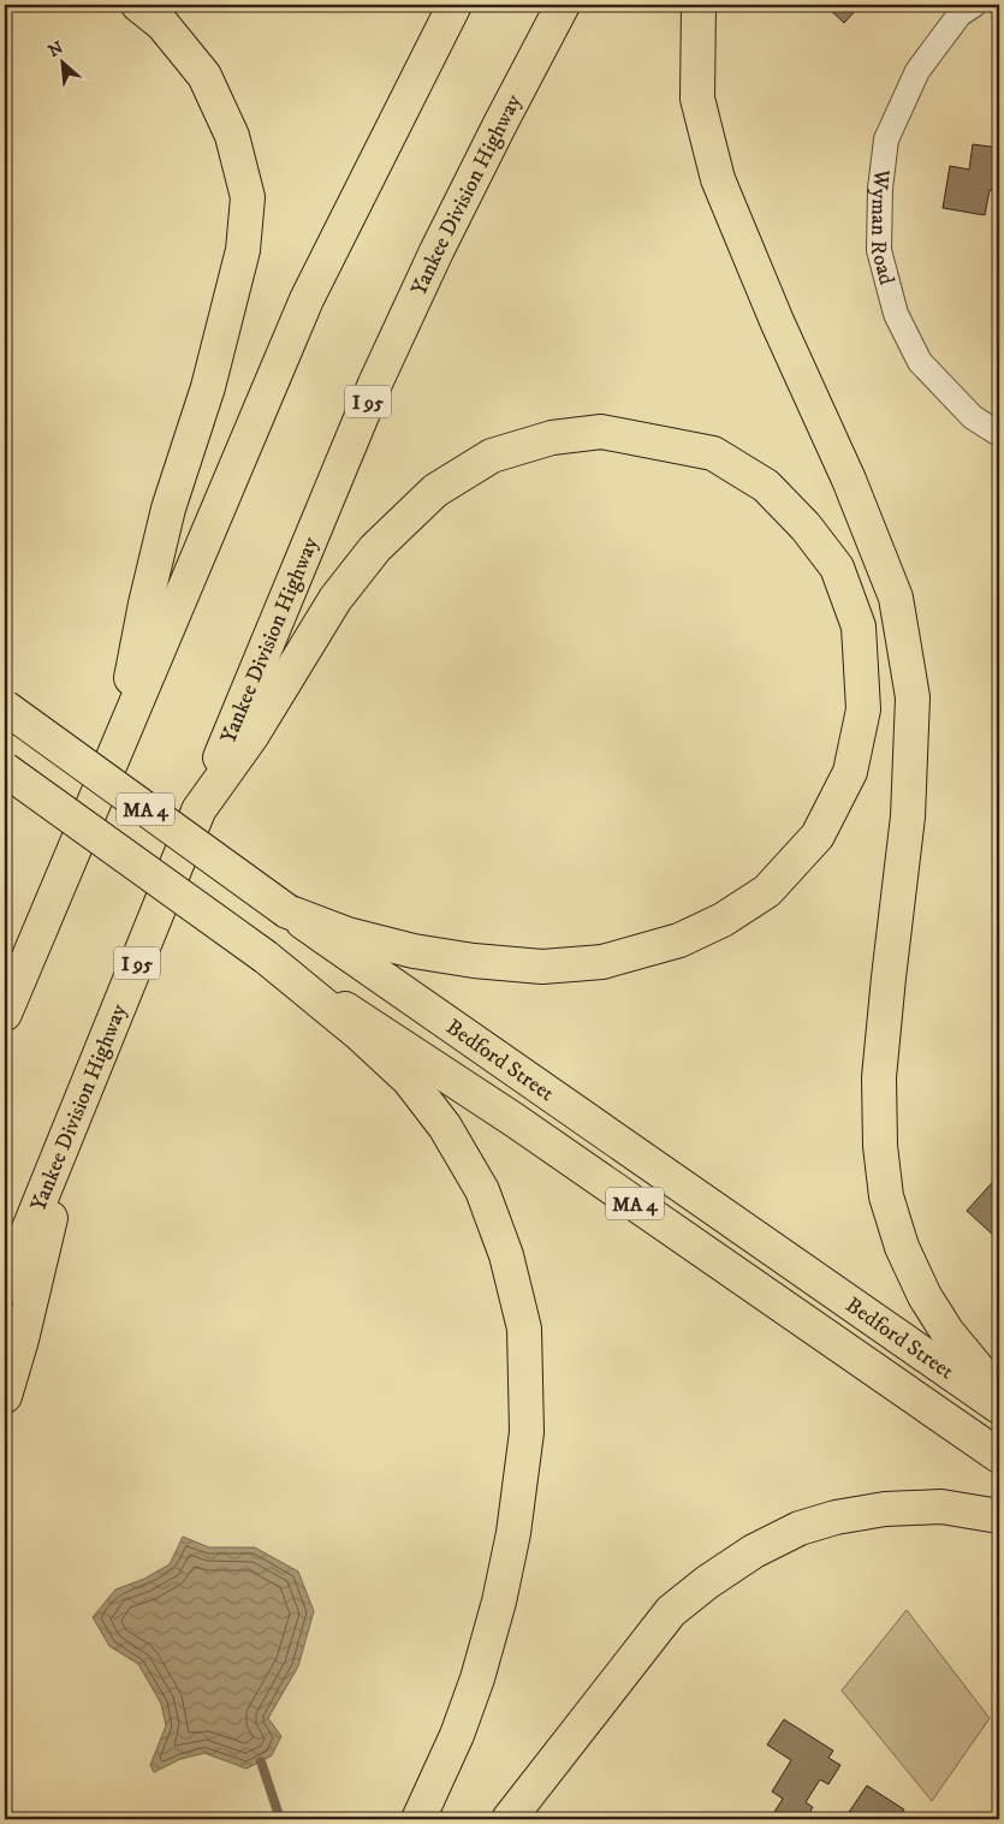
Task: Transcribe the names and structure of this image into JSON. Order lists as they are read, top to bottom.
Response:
{
  "streets": {
    "main road": [
      "Yankee Division Highway",
      "I 95",
      "MA 4",
      "Bedford Street"
    ],
    "street": ["Wyman Road"]
  },
  "north": "top left"
}
